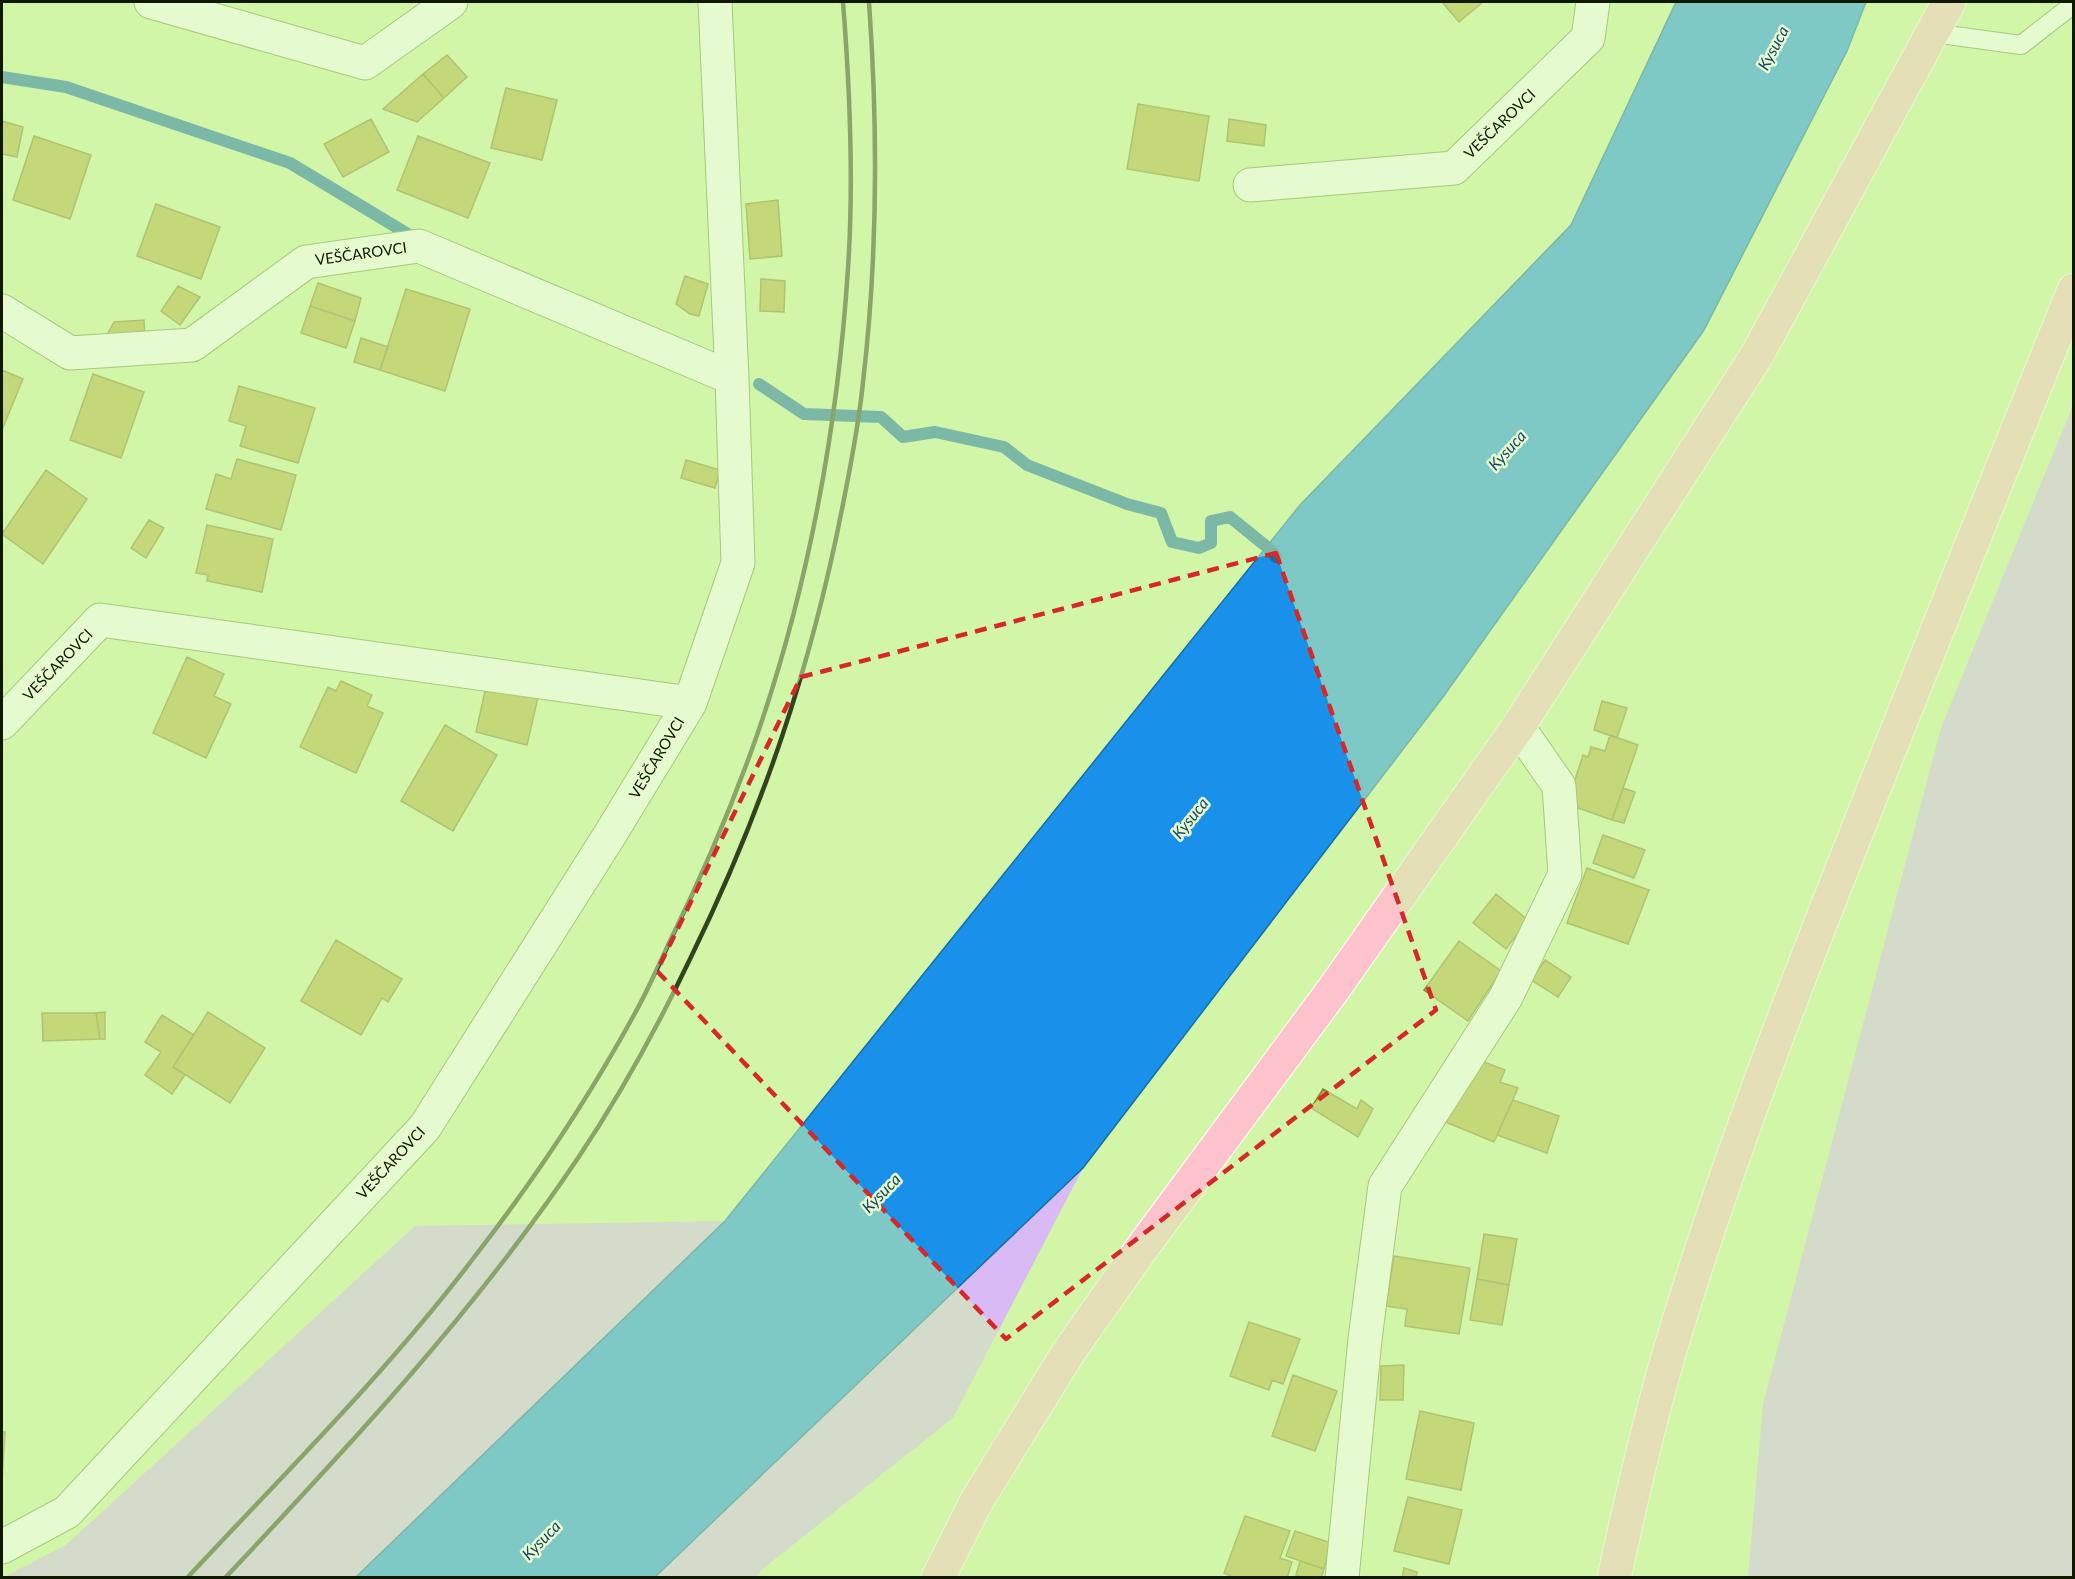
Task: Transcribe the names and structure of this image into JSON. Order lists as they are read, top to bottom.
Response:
{
  "streets": {
    "street": ["VEŠČAROVCI"]
  },
  "water": ["Kysuca"]
}
